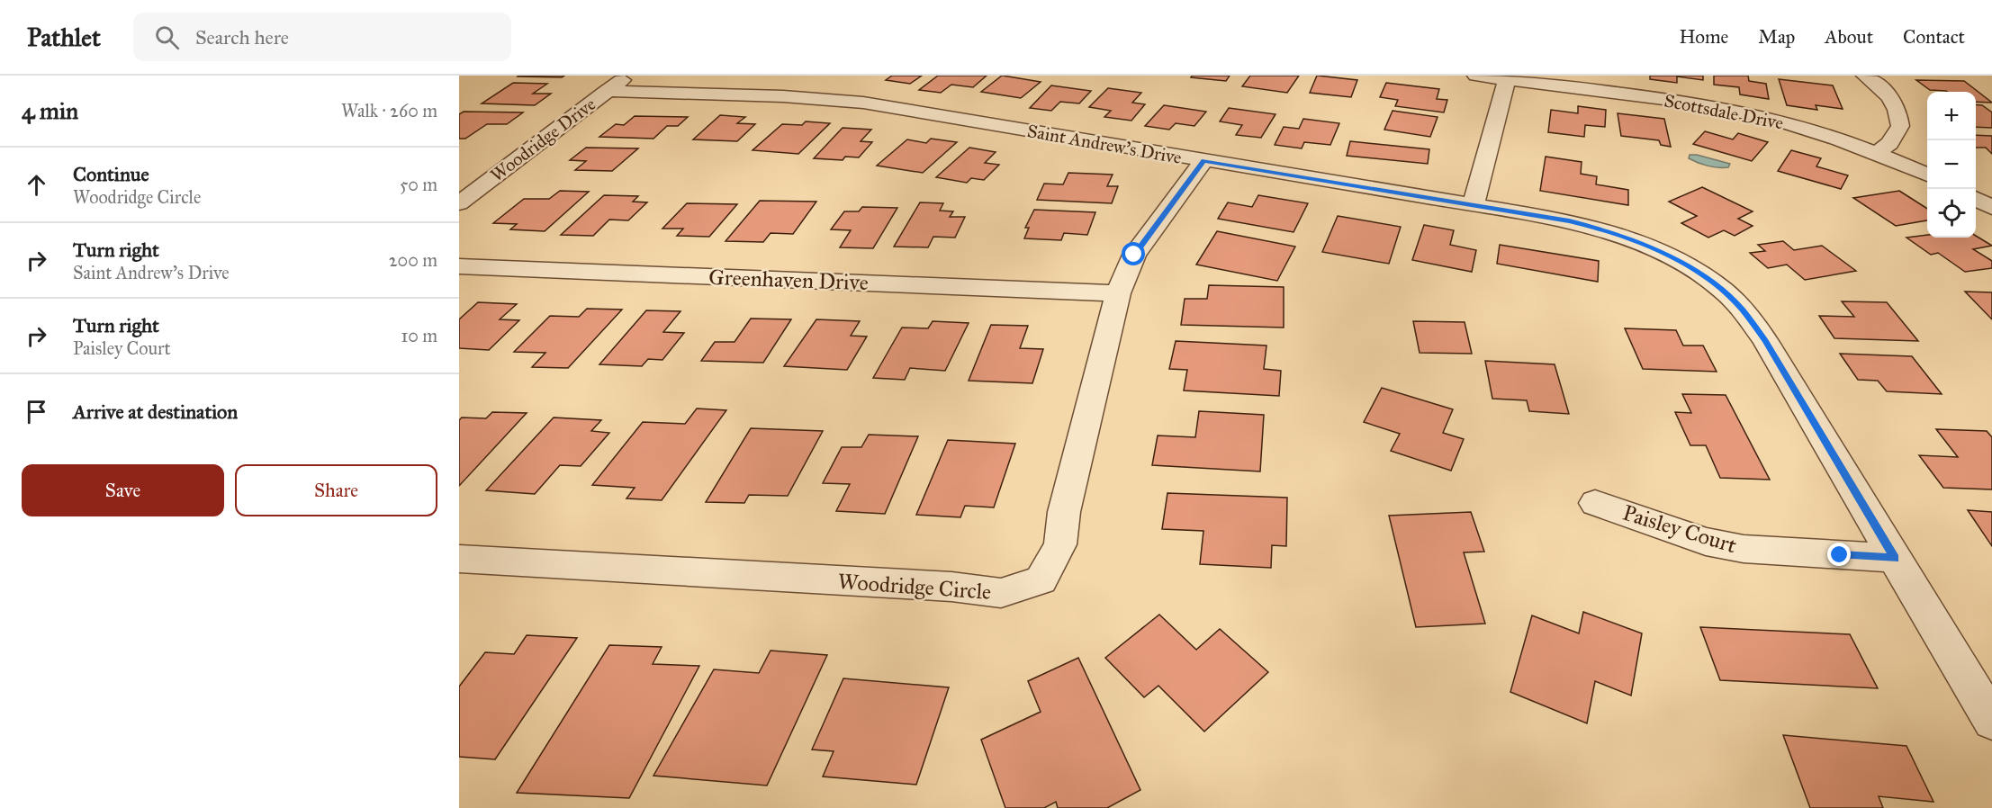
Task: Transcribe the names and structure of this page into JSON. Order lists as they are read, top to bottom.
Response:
{
  "streets": {
    "street": [
      "Scottsdale Drive",
      "Woodridge Drive",
      "Saint Andrew's Drive",
      "Greenhaven Drive",
      "Paisley Court",
      "Woodridge Circle"
    ]
  },
  "crossings": [
    ["Woodridge Drive", "Saint Andrew's Drive"],
    ["Saint Andrew's Drive", "Paisley Court"],
    ["Saint Andrew's Drive", "Woodridge Circle"],
    ["Greenhaven Drive", "Woodridge Circle"]
  ],
  "page": {
    "header": "Pathlet",
    "search": "Search here",
    "nav": [
      "Home",
      "Map",
      "About",
      "Contact"
    ],
    "heading": ["4 min", "Walk · 260 m"],
    "map_buttons": ["+", "−"],
    "list": [
      ["Continue", "Woodridge Circle", "50 m"],
      ["Turn right", "Saint Andrew's Drive", "200 m"],
      ["Turn right", "Paisley Court", "10 m"],
      "Arrive at destination"
    ],
    "buttons": ["Save", "Share"]
  }
}
